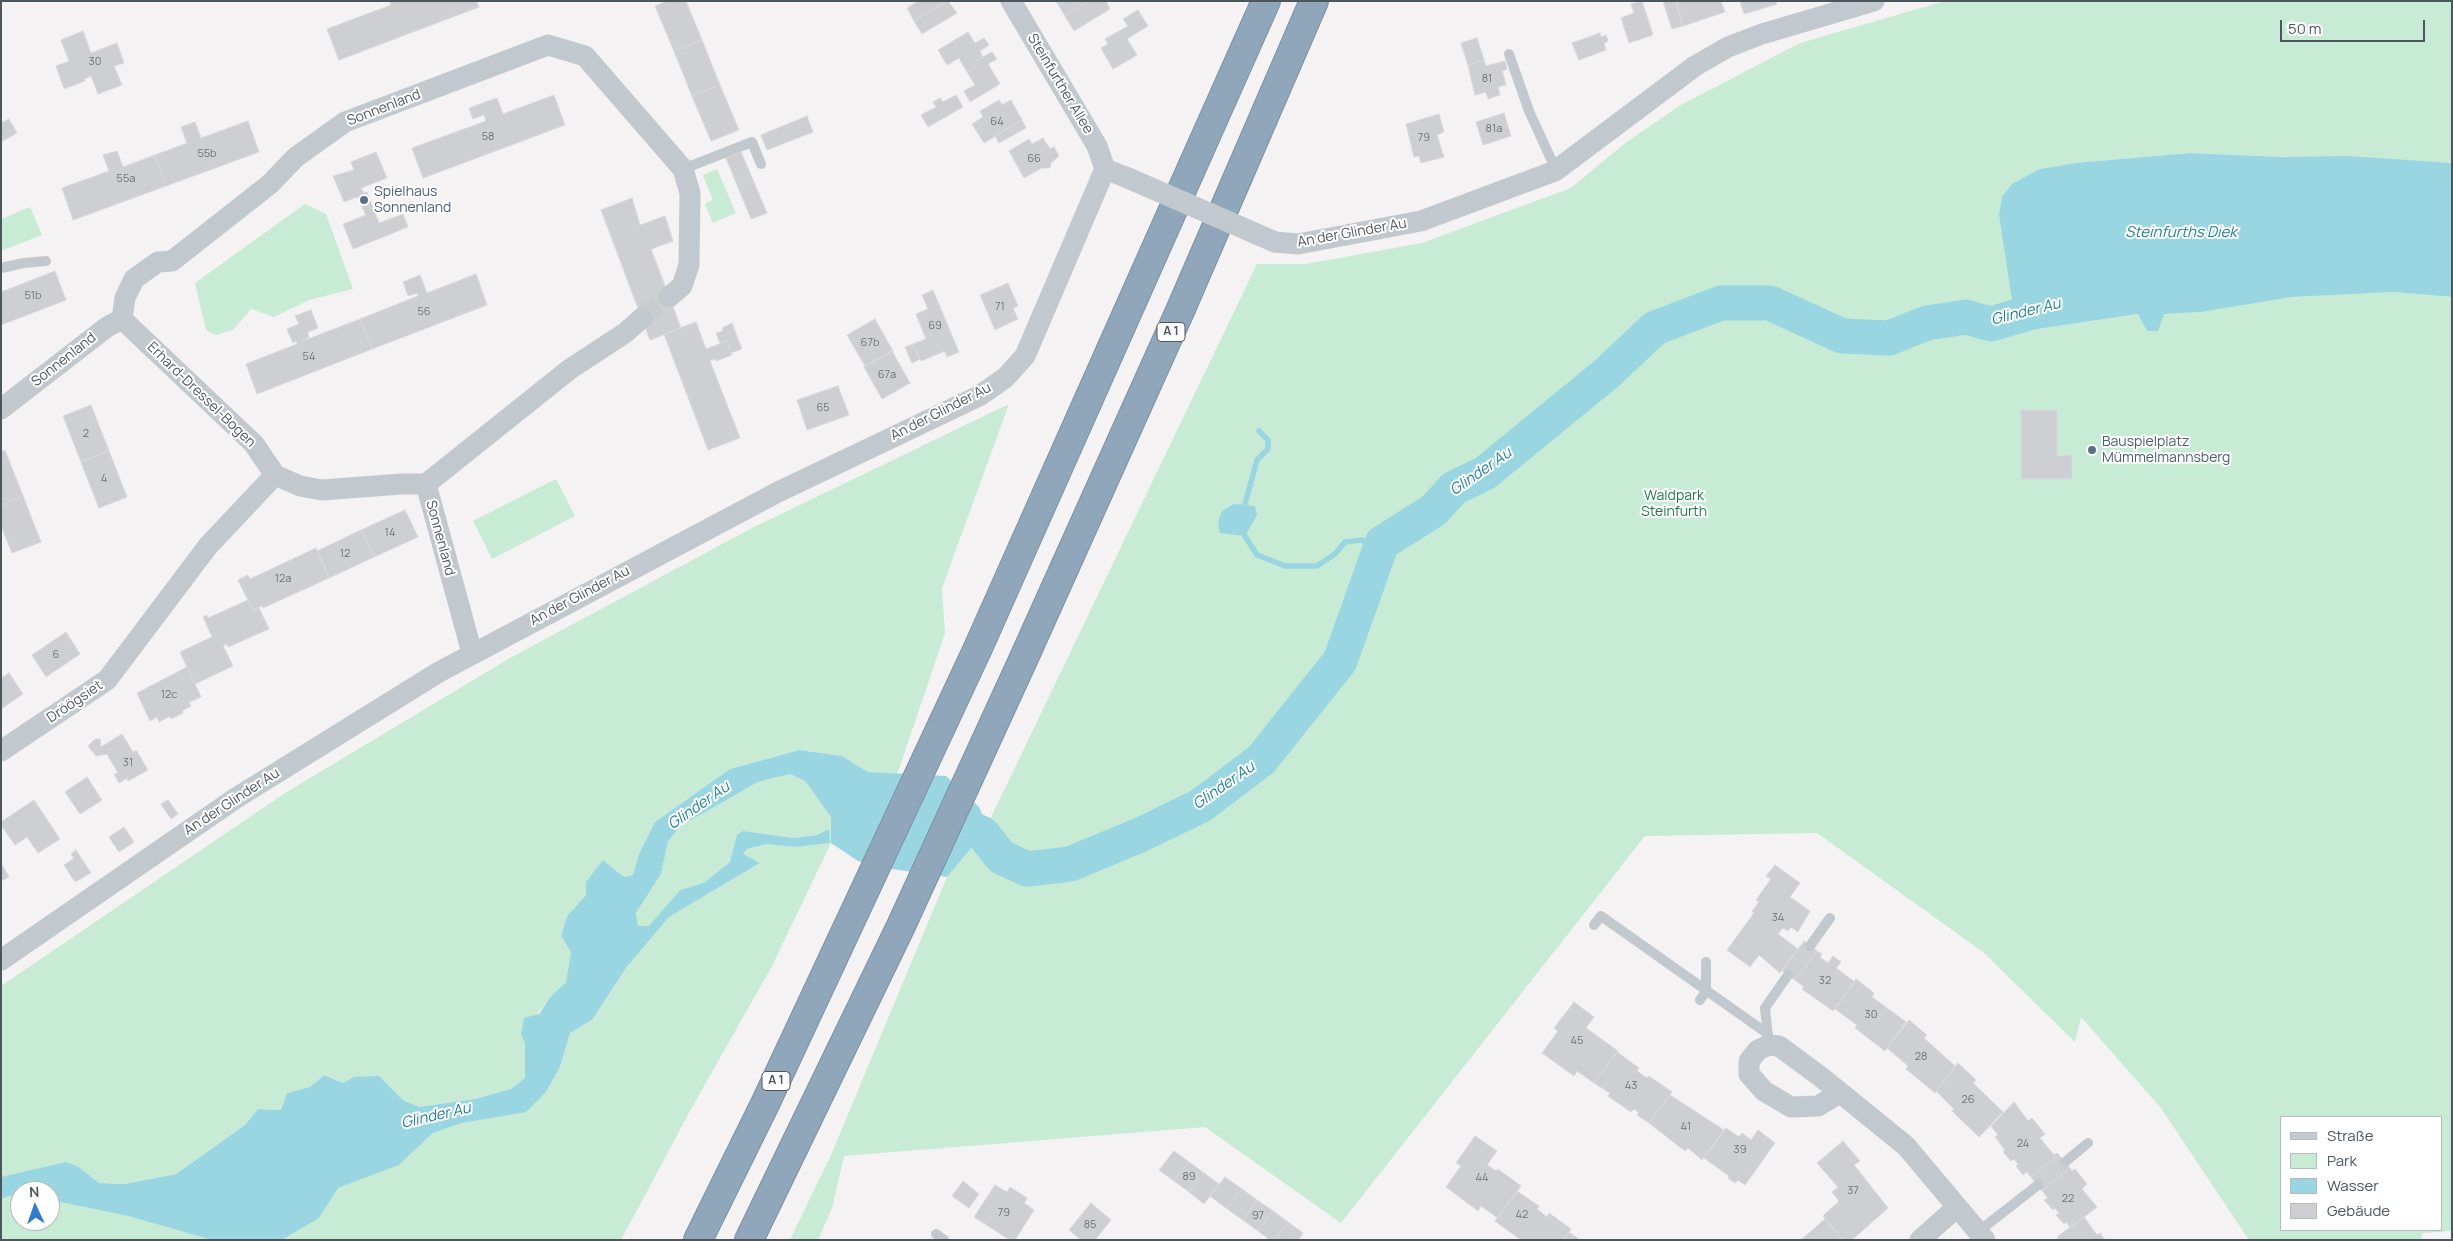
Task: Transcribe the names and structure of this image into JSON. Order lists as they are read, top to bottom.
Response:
{
  "streets": {
    "highway": ["A 1"],
    "street": [
      "Steinfurther Allee",
      "Sonnenland",
      "An der Glinder Au",
      "Erhard-Dressel-Bogen",
      "Dröögsiet"
    ]
  },
  "crossings": [
    ["Steinfurther Allee", "An der Glinder Au"],
    ["Sonnenland", "An der Glinder Au"],
    ["Sonnenland", "Erhard-Dressel-Bogen"],
    ["Erhard-Dressel-Bogen", "Dröögsiet"]
  ],
  "water": ["Steinfurths Diek", "Glinder Au"],
  "parks": ["Waldpark Steinfurth"],
  "places": ["Spielhaus Sonnenland", "Bauspielplatz Mümmelmannsberg"],
  "house_numbers": [
    "30",
    "81",
    "64",
    "81a",
    "58",
    "79",
    "55b",
    "66",
    "55a",
    "51b",
    "71",
    "56",
    "69",
    "67b",
    "54",
    "67a",
    "65",
    "2",
    "4",
    "14",
    "12",
    "12a",
    "6",
    "12c",
    "31",
    "34",
    "32",
    "30",
    "45",
    "28",
    "43",
    "26",
    "41",
    "24",
    "39",
    "89",
    "44",
    "37",
    "22",
    "79",
    "42",
    "97",
    "85"
  ],
  "legend": [
    "Straße",
    "Park",
    "Wasser",
    "Gebäude"
  ],
  "scale_bar": "50 m",
  "north": "top"
}
